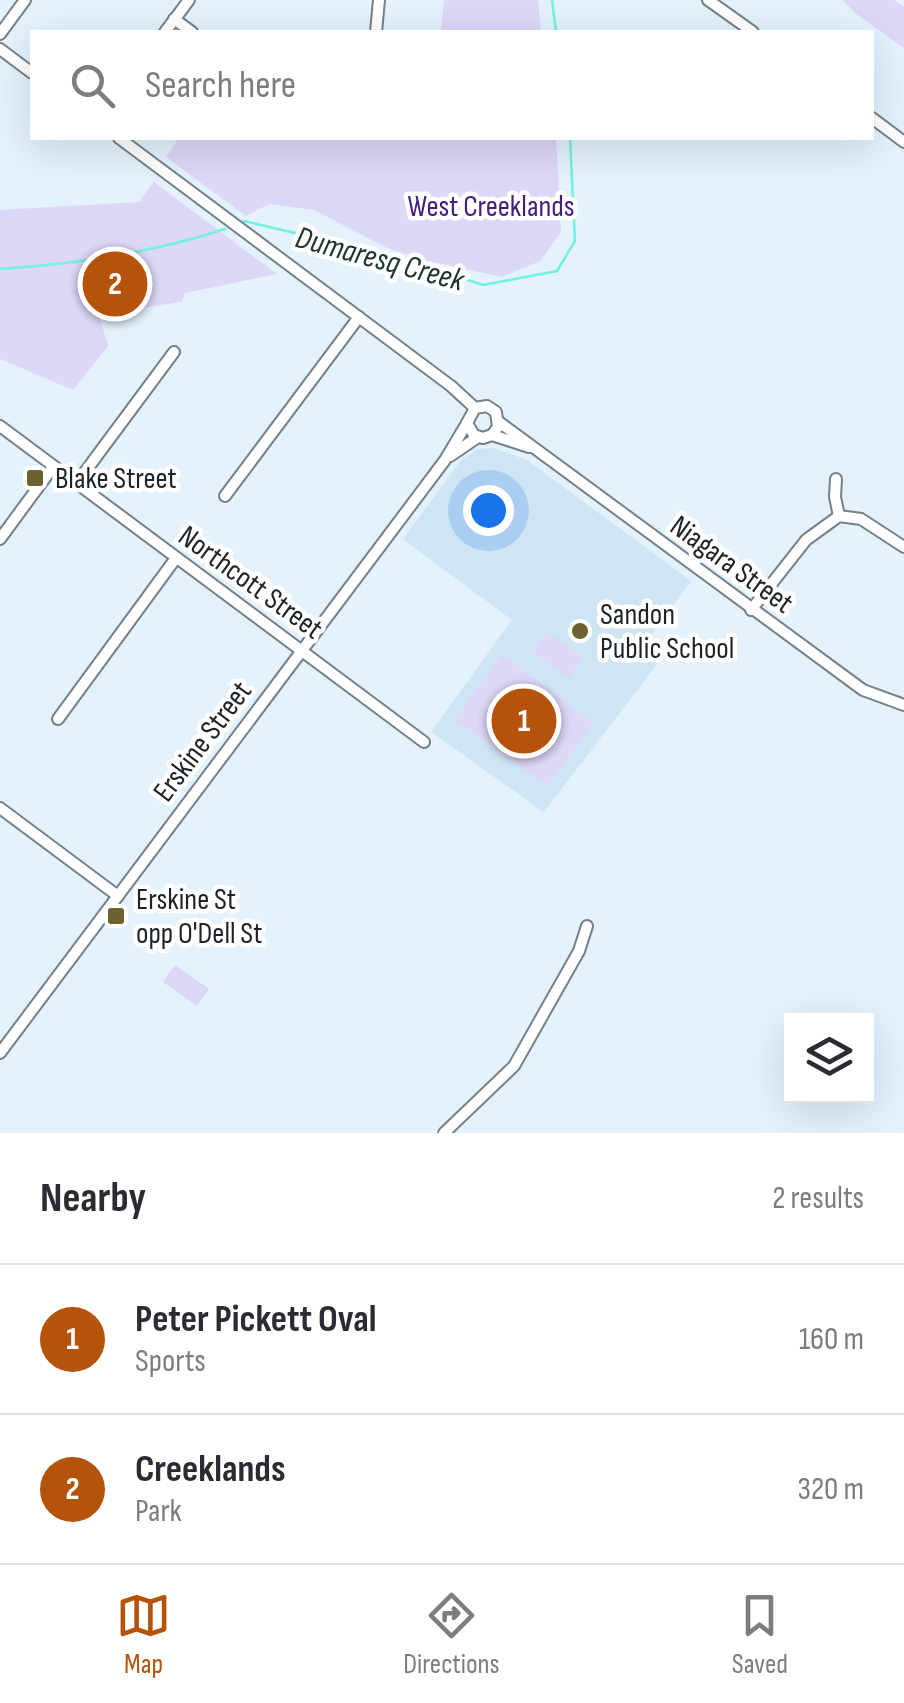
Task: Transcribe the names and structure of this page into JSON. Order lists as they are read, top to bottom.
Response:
{
  "streets": {
    "street": ["Niagara Street", "Northcott Street", "Erskine Street"]
  },
  "crossings": [
    ["Niagara Street", "Erskine Street"],
    ["Northcott Street", "Erskine Street"]
  ],
  "water": ["Dumaresq Creek"],
  "parks": ["West Creeklands"],
  "places": {
    "transit": ["Blake Street", "Erskine St opp O'Dell St"],
    "other": ["Sandon Public School"]
  },
  "page": {
    "search": "Search here",
    "pins": ["2", "1"],
    "heading": ["Nearby", "2 results"],
    "list": [
      {
        "mark": "1",
        "name": "Peter Pickett Oval",
        "note": "Sports",
        "value": "160 m"
      },
      {
        "mark": "2",
        "name": "Creeklands",
        "note": "Park",
        "value": "320 m"
      }
    ],
    "nav": ["Map", "Directions", "Saved"]
  }
}
